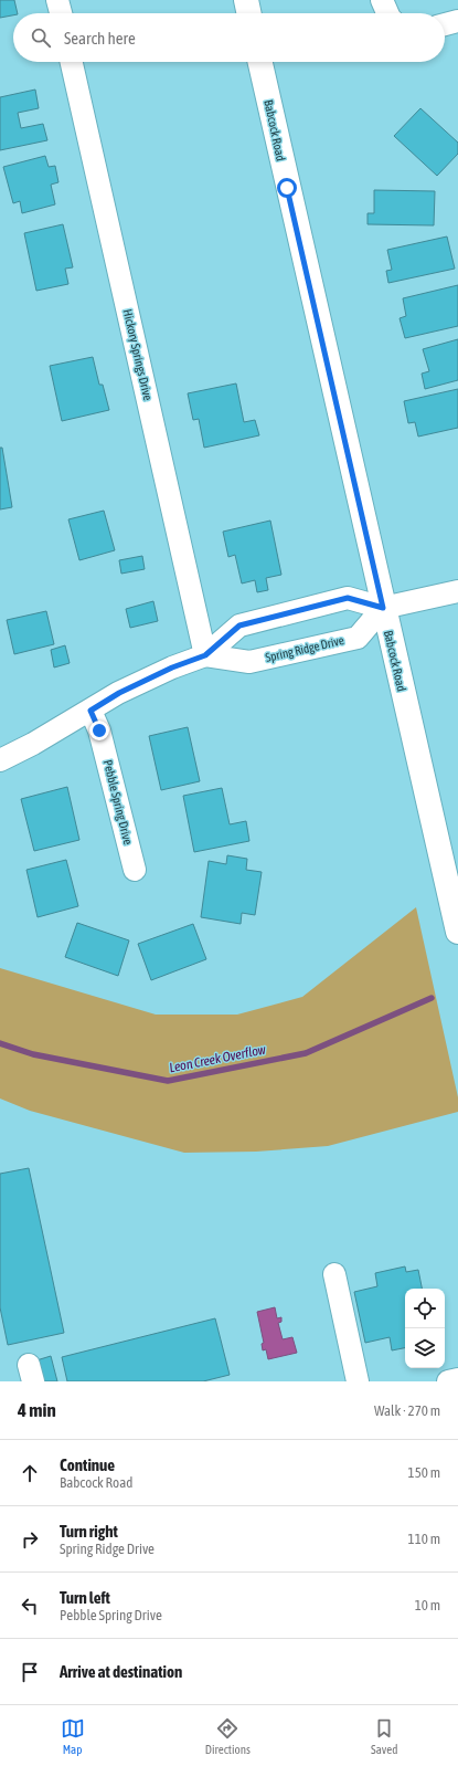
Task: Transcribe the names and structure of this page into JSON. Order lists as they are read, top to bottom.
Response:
{
  "streets": {
    "main road": ["Babcock Road"],
    "street": ["Hickory Springs Drive", "Spring Ridge Drive", "Pebble Spring Drive"]
  },
  "crossings": [
    ["Babcock Road", "Spring Ridge Drive"],
    ["Hickory Springs Drive", "Spring Ridge Drive"],
    ["Spring Ridge Drive", "Pebble Spring Drive"]
  ],
  "water": ["Leon Creek Overflow"],
  "page": {
    "search": "Search here",
    "heading": ["4 min", "Walk · 270 m"],
    "list": [
      ["Continue", "Babcock Road", "150 m"],
      ["Turn right", "Spring Ridge Drive", "110 m"],
      ["Turn left", "Pebble Spring Drive", "10 m"],
      "Arrive at destination"
    ],
    "nav": ["Map", "Directions", "Saved"]
  }
}
